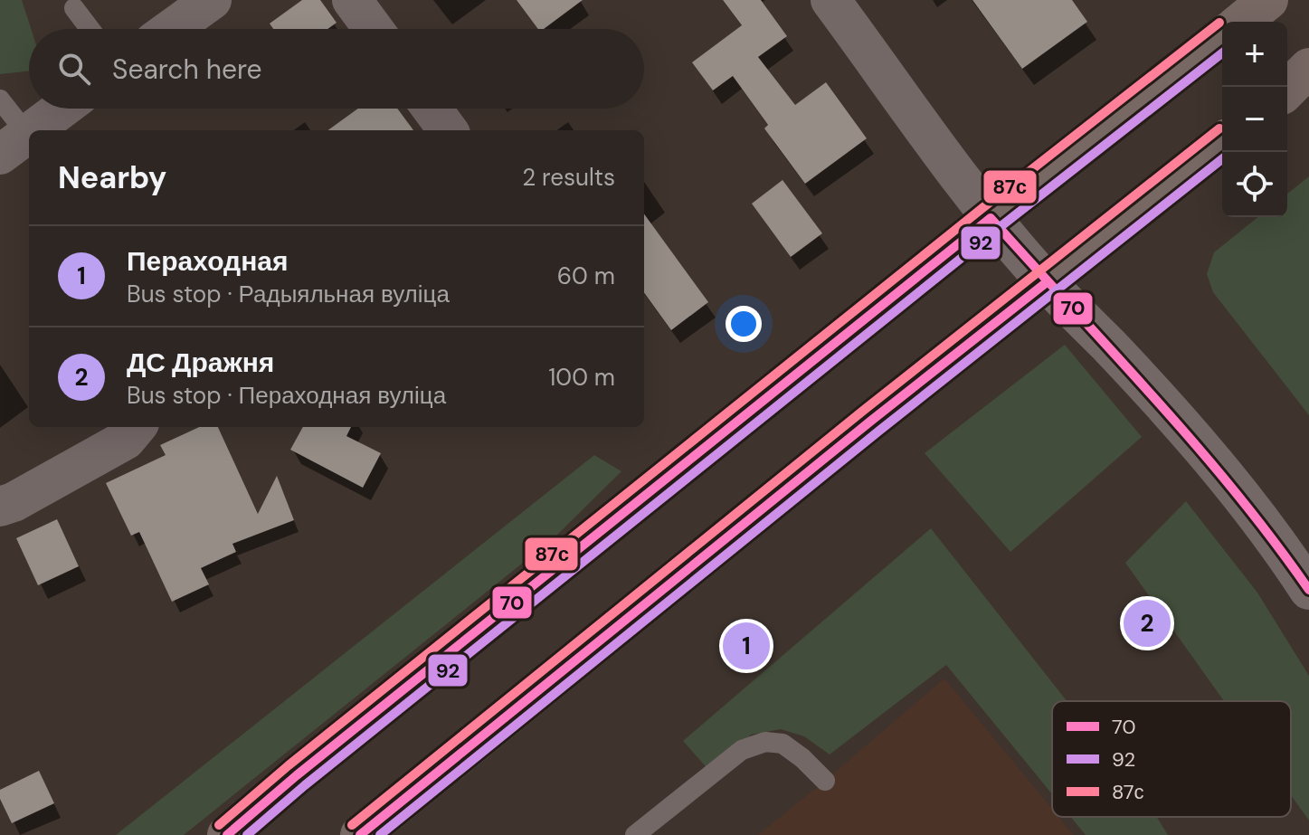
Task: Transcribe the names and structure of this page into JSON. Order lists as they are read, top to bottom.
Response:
{
  "lines": ["transit line 87с", "transit line 92", "transit line 70"],
  "legend": ["70", "92", "87с"],
  "page": {
    "map_buttons": ["+", "−"],
    "search": "Search here",
    "heading": ["Nearby", "2 results"],
    "list": [
      {
        "mark": "1",
        "name": "Пераходная",
        "note": "Bus stop · Радыяльная вуліца",
        "value": "60 m"
      },
      {
        "mark": "2",
        "name": "ДС Дражня",
        "note": "Bus stop · Пераходная вуліца",
        "value": "100 m"
      }
    ],
    "pins": ["2", "1"]
  }
}
